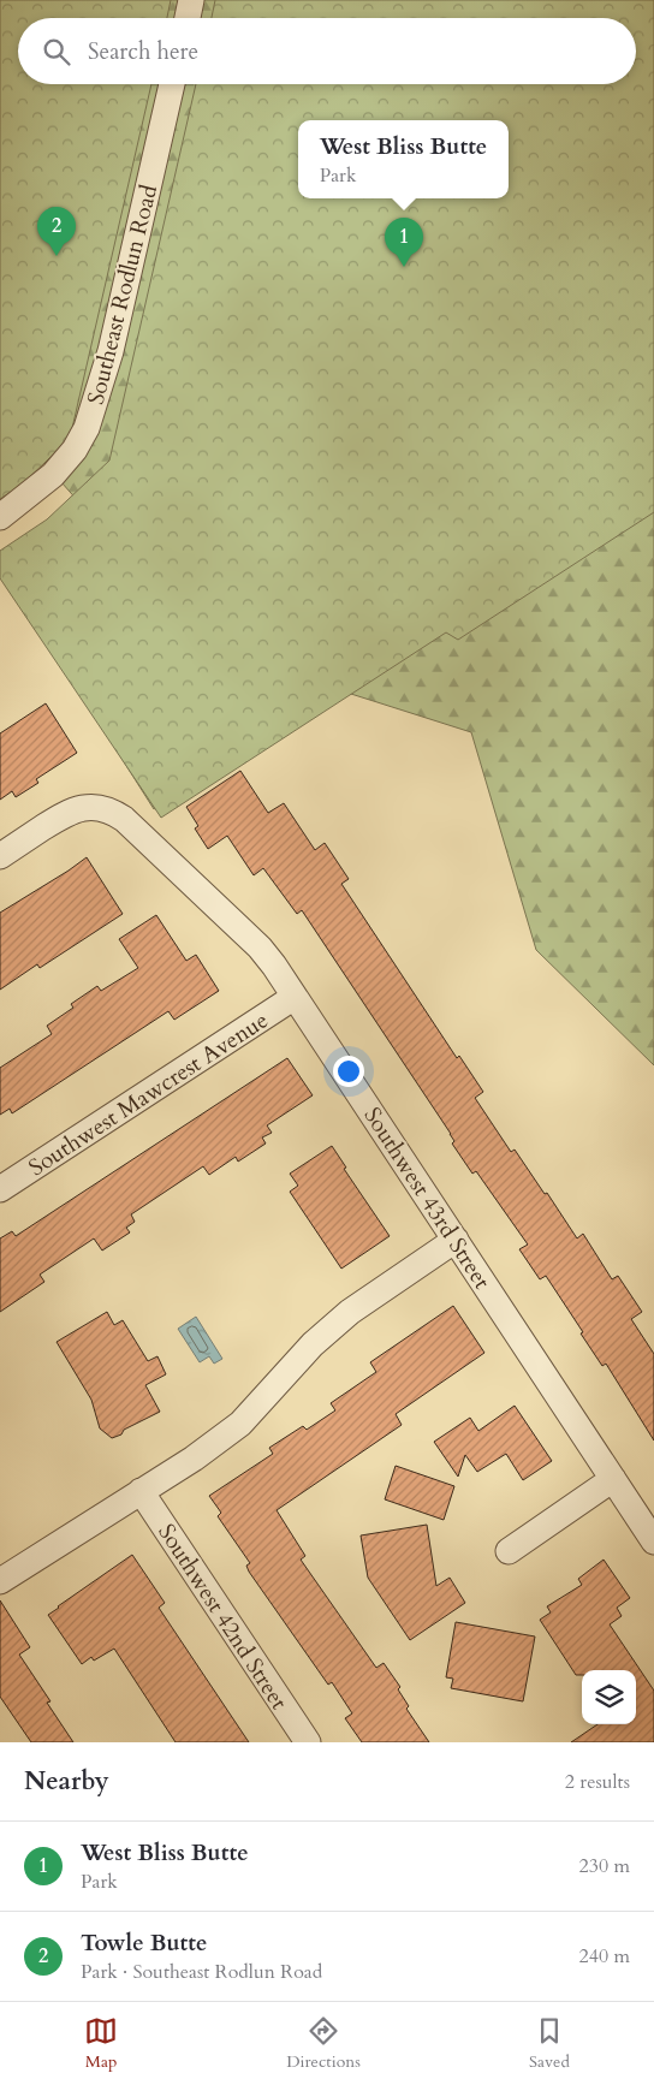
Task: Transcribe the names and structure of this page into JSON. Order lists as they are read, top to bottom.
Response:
{
  "streets": {
    "street": [
      "Southeast Rodlun Road",
      "Southwest Mawcrest Avenue",
      "Southwest 43rd Street",
      "Southwest 42nd Street"
    ]
  },
  "crossings": [
    ["Southwest Mawcrest Avenue", "Southwest 43rd Street"]
  ],
  "page": {
    "search": "Search here",
    "popup": ["West Bliss Butte", "Park"],
    "pins": ["2", "1"],
    "heading": ["Nearby", "2 results"],
    "list": [
      {
        "mark": "1",
        "name": "West Bliss Butte",
        "note": "Park",
        "value": "230 m"
      },
      {
        "mark": "2",
        "name": "Towle Butte",
        "note": "Park · Southeast Rodlun Road",
        "value": "240 m"
      }
    ],
    "nav": ["Map", "Directions", "Saved"]
  }
}
